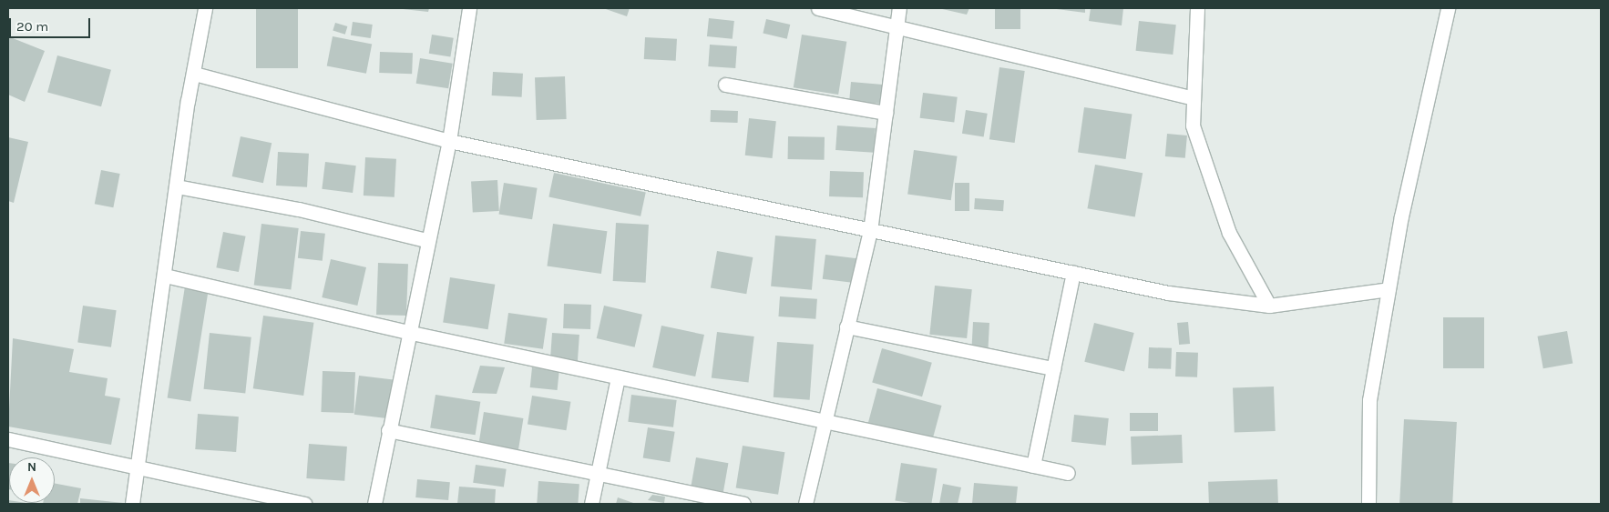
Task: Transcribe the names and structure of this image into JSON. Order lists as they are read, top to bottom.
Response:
{
  "scale_bar": "20 m",
  "north": "top"
}
